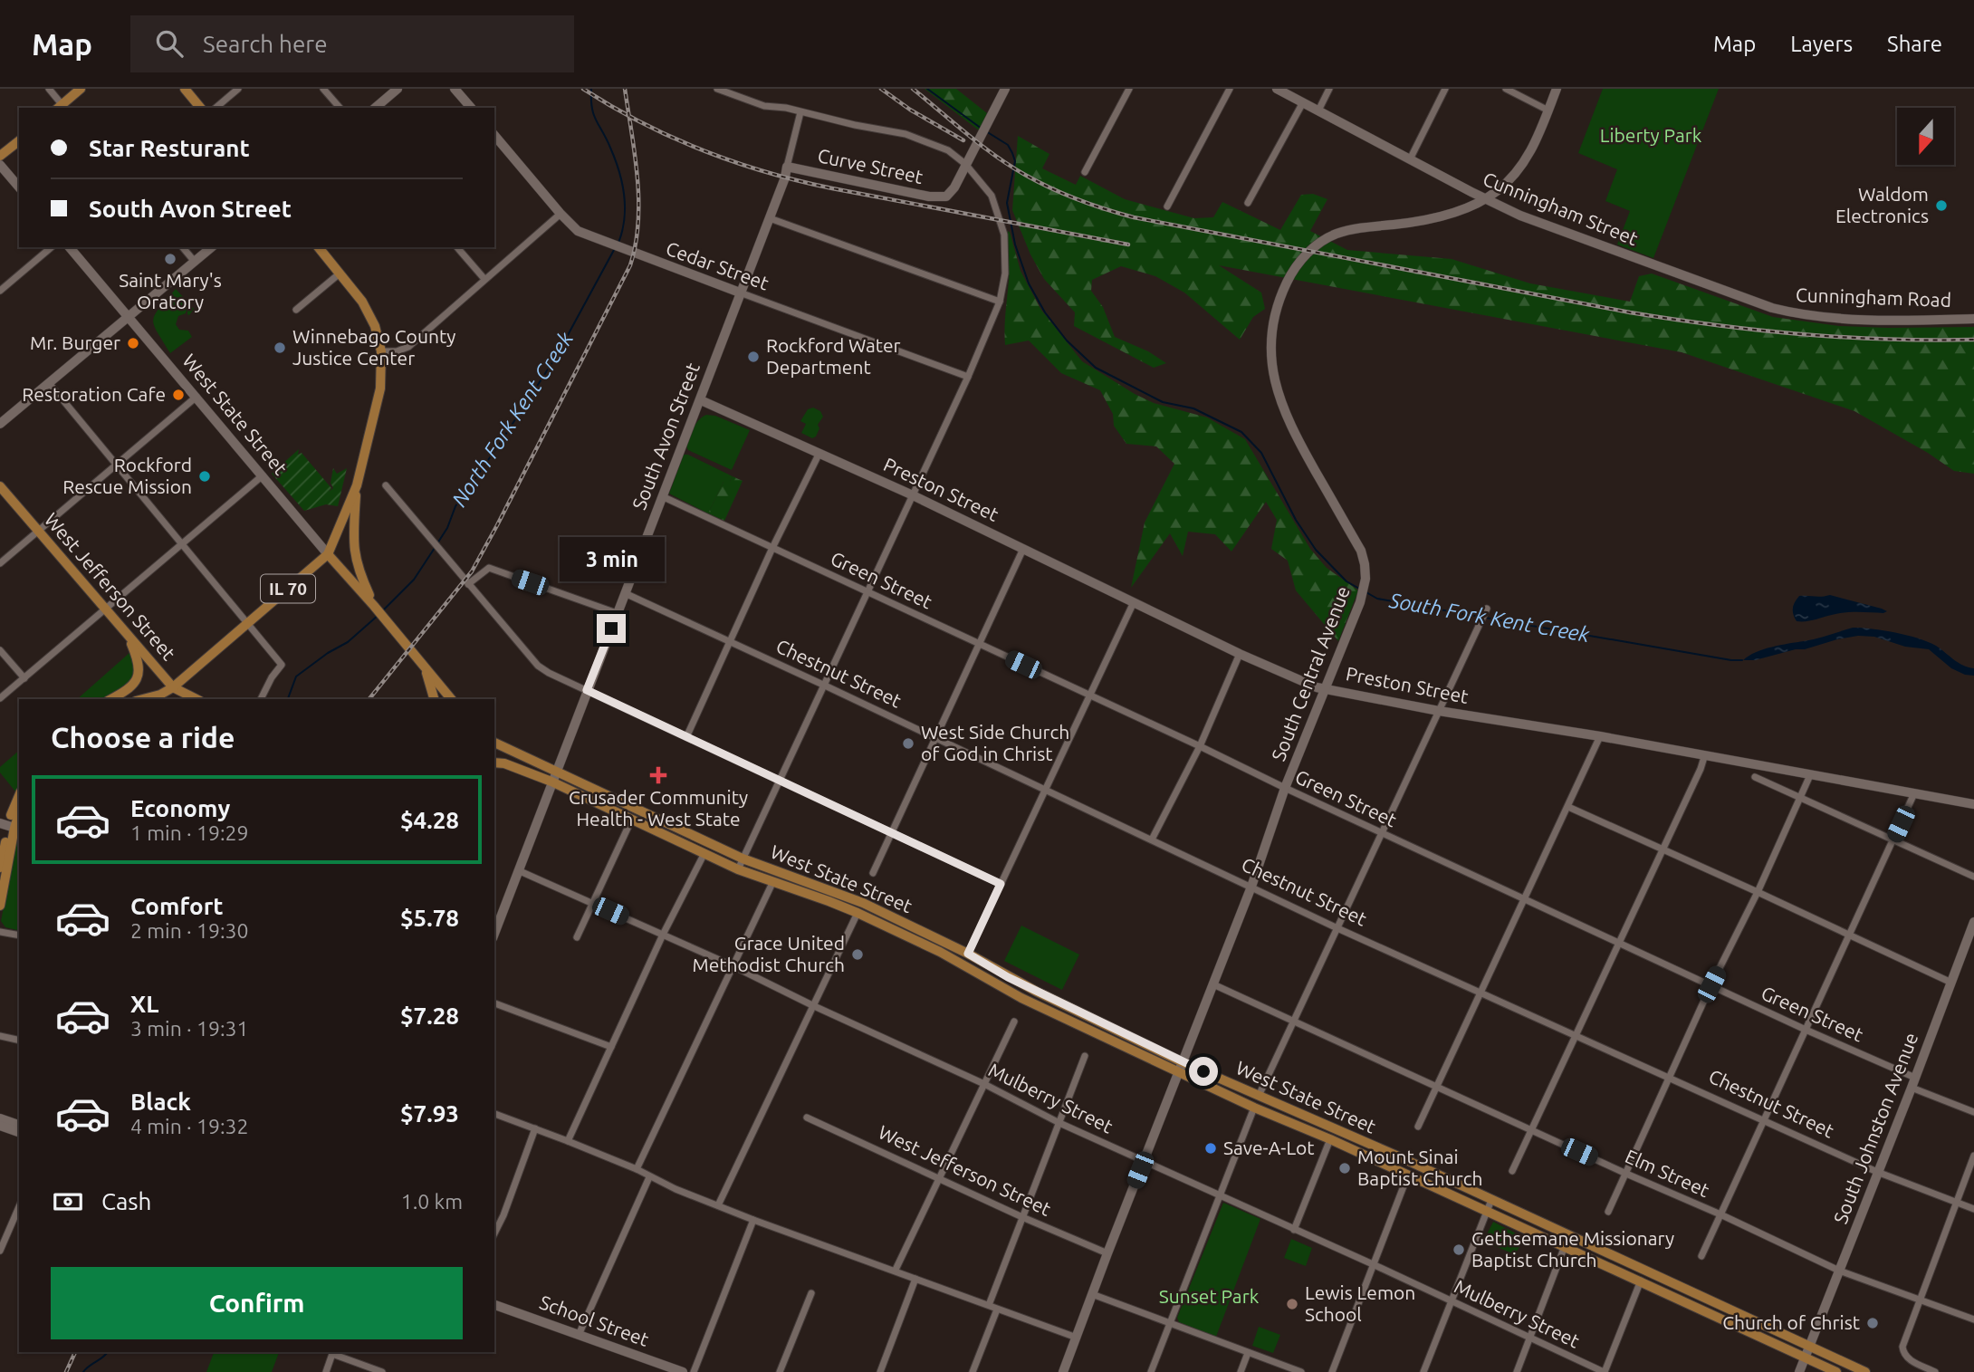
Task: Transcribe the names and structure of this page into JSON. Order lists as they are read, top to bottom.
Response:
{
  "streets": {
    "main road": ["West State Street", "West Jefferson Street", "IL 70"],
    "street": [
      "Curve Street",
      "Cunningham Street",
      "Cedar Street",
      "Cunningham Road",
      "South Avon Street",
      "Preston Street",
      "Green Street",
      "Chestnut Street",
      "South Central Avenue",
      "Mulberry Street",
      "South Johnston Avenue",
      "Elm Street",
      "School Street"
    ]
  },
  "crossings": [
    ["Curve Street", "South Avon Street"],
    ["Cunningham Street", "Cunningham Road"],
    ["Cunningham Street", "South Central Avenue"],
    ["Cedar Street", "South Avon Street"],
    ["West State Street", "South Avon Street"],
    ["West State Street", "IL 70"],
    ["West State Street", "South Central Avenue"],
    ["West State Street", "South Johnston Avenue"],
    ["South Avon Street", "Preston Street"],
    ["South Avon Street", "Green Street"],
    ["South Avon Street", "Chestnut Street"],
    ["South Avon Street", "Mulberry Street"],
    ["Preston Street", "South Central Avenue"],
    ["Green Street", "South Central Avenue"],
    ["Green Street", "South Johnston Avenue"],
    ["West Jefferson Street", "IL 70"],
    ["West Jefferson Street", "South Central Avenue"],
    ["Chestnut Street", "South Central Avenue"],
    ["Chestnut Street", "South Johnston Avenue"],
    ["South Central Avenue", "Mulberry Street"],
    ["South Central Avenue", "Elm Street"],
    ["South Johnston Avenue", "Elm Street"]
  ],
  "water": ["North Fork Kent Creek", "South Fork Kent Creek"],
  "parks": ["Liberty Park", "Sunset Park"],
  "places": {
    "other": [
      "Waldom Electronics",
      "Saint Mary's Oratory",
      "Mr. Burger",
      "Winnebago County Justice Center",
      "Rockford Water Department",
      "Restoration Cafe",
      "Rockford Rescue Mission",
      "West Side Church of God in Christ",
      "Grace United Methodist Church",
      "Save-A-Lot",
      "Mount Sinai Baptist Church",
      "Gethsemane Missionary Baptist Church",
      "Lewis Lemon School",
      "Church of Christ"
    ],
    "health": ["Crusader Community Health - West State"]
  },
  "north": "bottom",
  "page": {
    "header": "Map",
    "search": "Search here",
    "nav": ["Map", "Layers", "Share"],
    "banner": ["Star Resturant", "South Avon Street"],
    "bubble": "3 min",
    "heading": "Choose a ride",
    "list": [
      {
        "name": "Economy",
        "note": "1 min · 19:29",
        "value": "$4.28"
      },
      {
        "name": "Comfort",
        "note": "2 min · 19:30",
        "value": "$5.78"
      },
      {
        "name": "XL",
        "note": "3 min · 19:31",
        "value": "$7.28"
      },
      {
        "name": "Black",
        "note": "4 min · 19:32",
        "value": "$7.93"
      }
    ],
    "pay": ["Cash", "1.0 km"],
    "buttons": "Confirm"
  }
}
